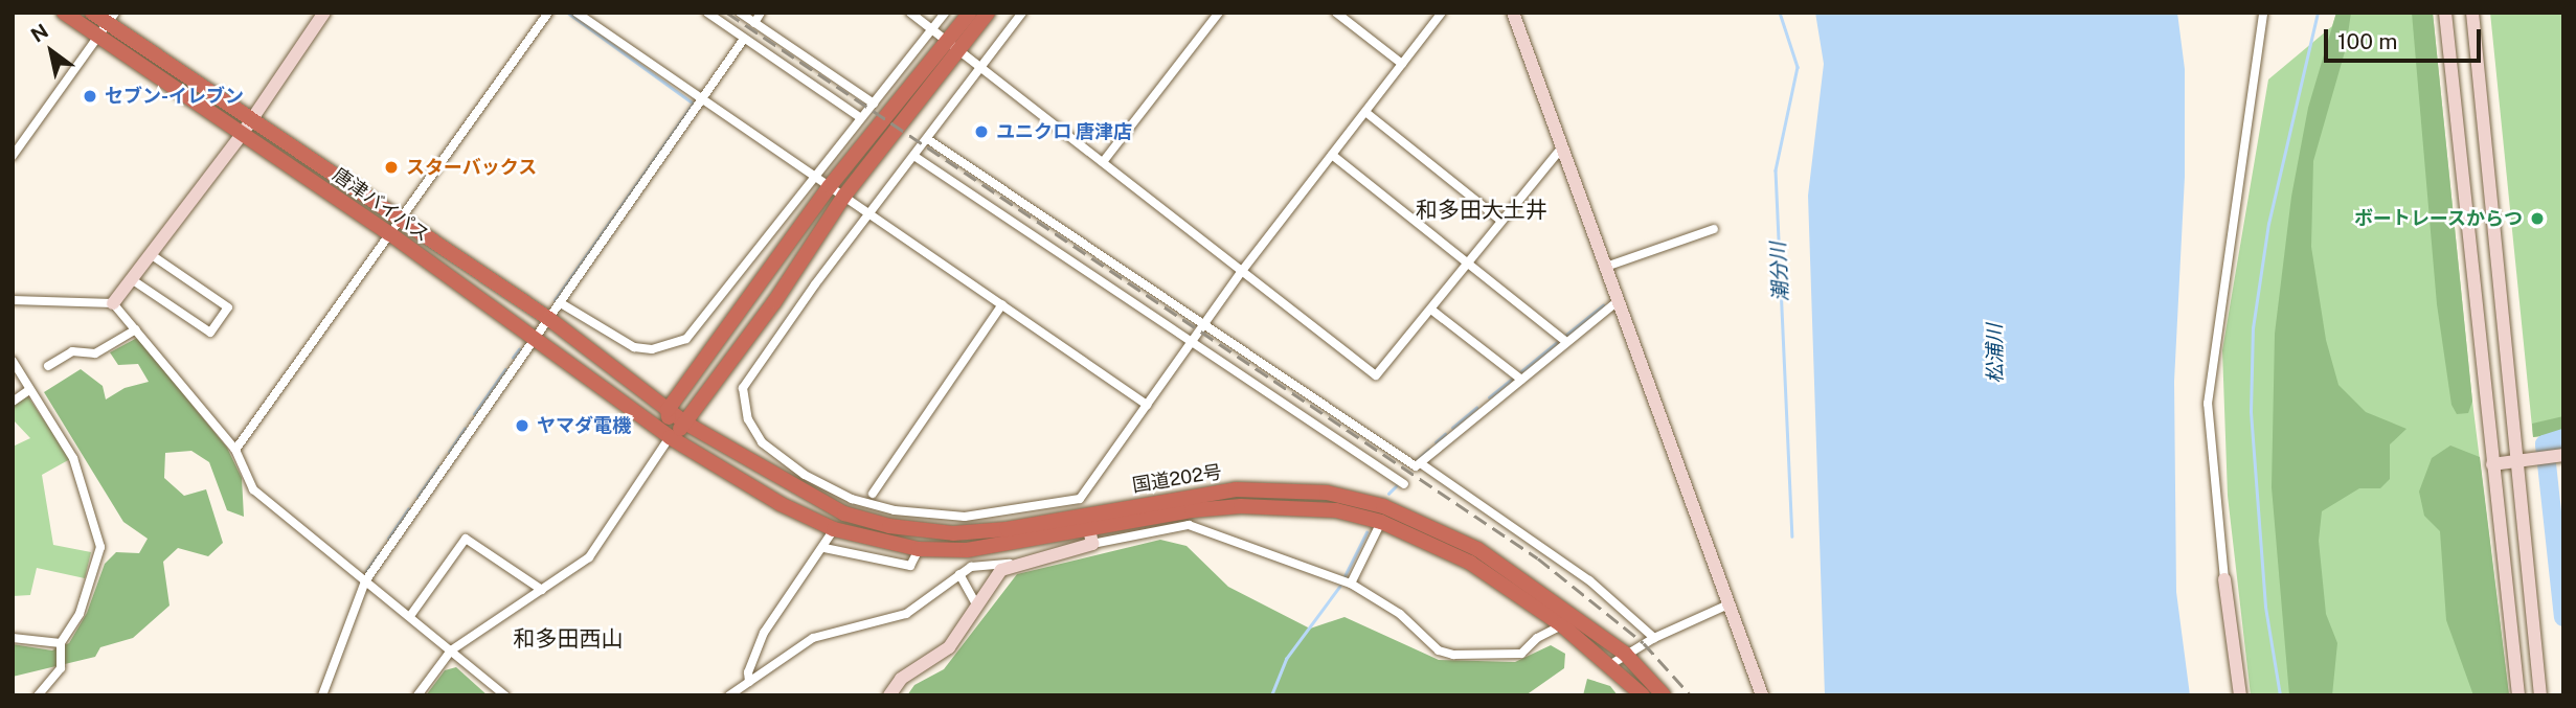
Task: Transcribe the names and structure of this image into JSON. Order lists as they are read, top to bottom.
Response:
{
  "streets": {
    "highway": ["唐津バイパス", "国道202号"]
  },
  "crossings": [
    ["唐津バイパス", "国道202号"]
  ],
  "districts": ["和多田大土井", "和多田西山"],
  "water": ["潮分川", "松浦川"],
  "places": [
    "セブン-イレブン",
    "ユニクロ 唐津店",
    "スターバックス",
    "ボートレースからつ",
    "ヤマダ電機"
  ],
  "scale_bar": "100 m",
  "north": "top left"
}
